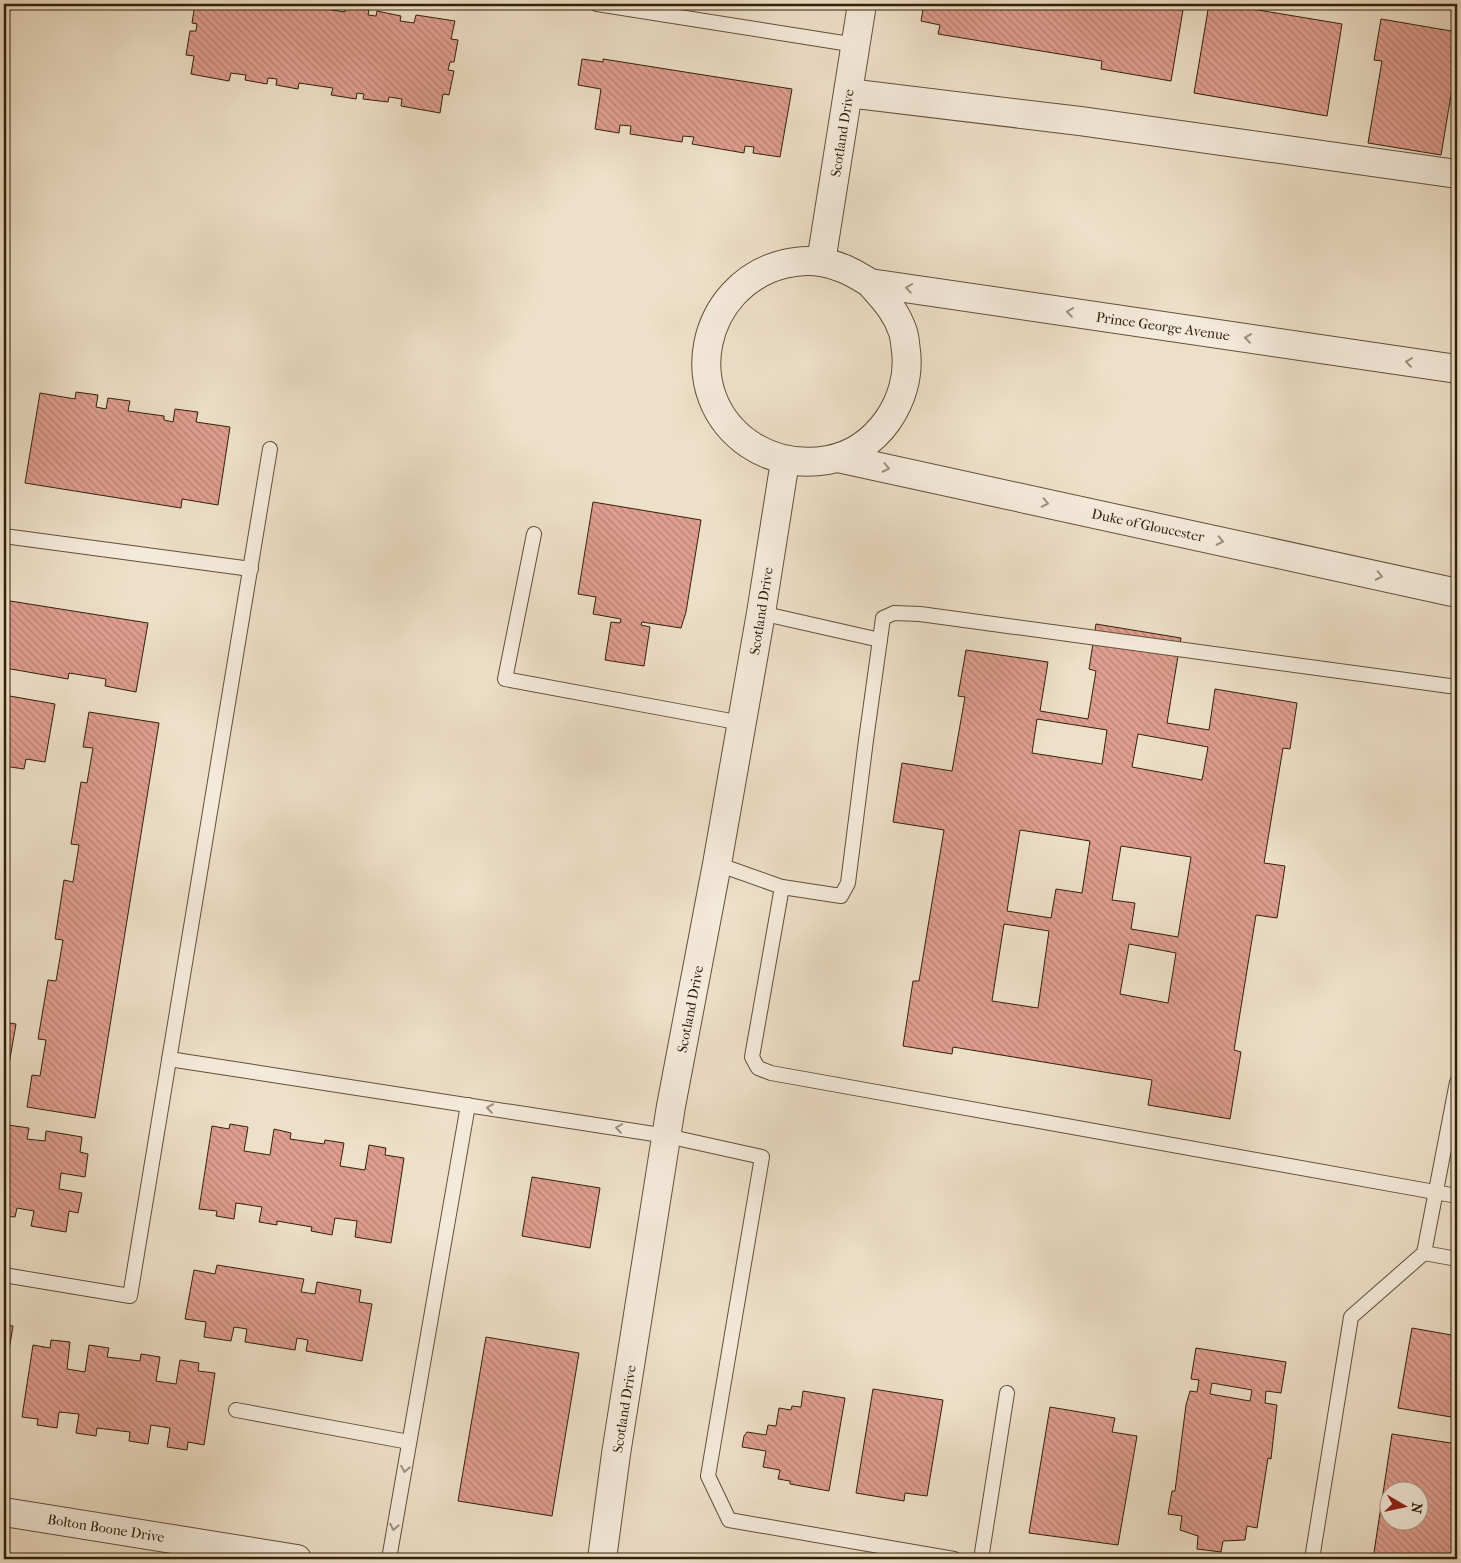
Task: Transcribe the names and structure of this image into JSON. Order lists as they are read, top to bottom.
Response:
{
  "streets": {
    "street": [
      "Scotland Drive",
      "Prince George Avenue",
      "Duke of Gloucester",
      "Bolton Boone Drive"
    ]
  },
  "one_way": ["Duke of Gloucester"],
  "north": "right"
}
